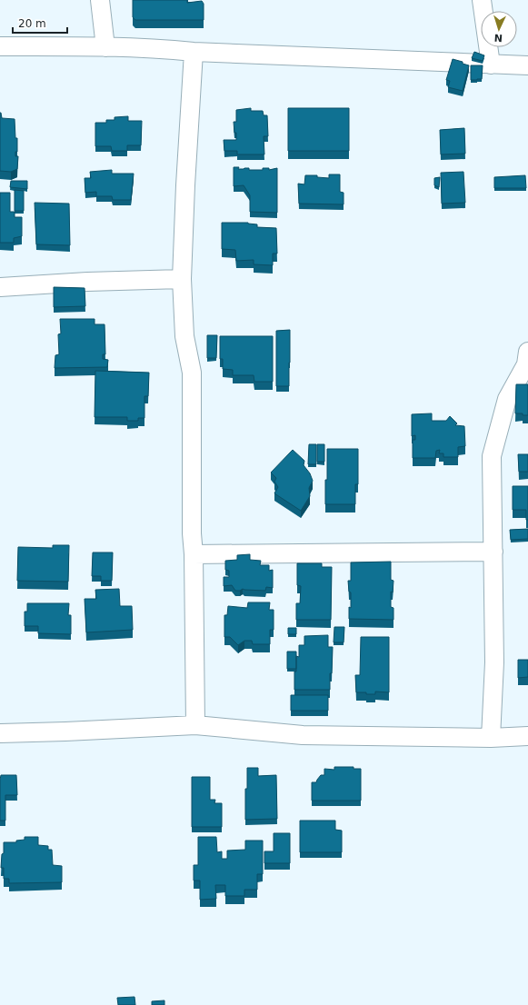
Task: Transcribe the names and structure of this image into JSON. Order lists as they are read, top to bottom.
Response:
{
  "scale_bar": "20 m",
  "north": "bottom"
}
